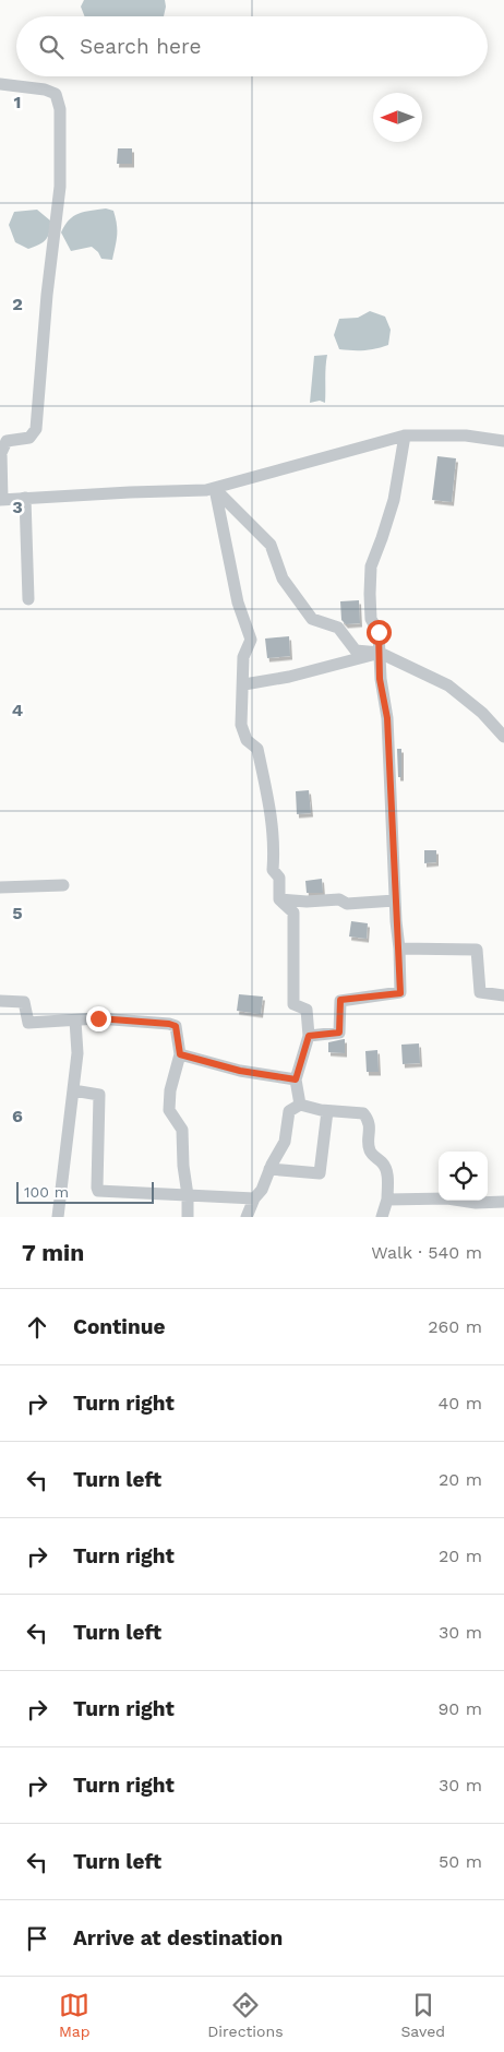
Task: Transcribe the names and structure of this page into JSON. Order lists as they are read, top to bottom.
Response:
{
  "scale_bar": "100 m",
  "north": "left",
  "page": {
    "search": "Search here",
    "scale": "100 m",
    "heading": ["7 min", "Walk · 540 m"],
    "list": [
      ["Continue", "260 m"],
      ["Turn right", "40 m"],
      ["Turn left", "20 m"],
      ["Turn right", "20 m"],
      ["Turn left", "30 m"],
      ["Turn right", "90 m"],
      ["Turn right", "30 m"],
      ["Turn left", "50 m"],
      "Arrive at destination"
    ],
    "nav": ["Map", "Directions", "Saved"]
  },
  "grid": {
    "rows": [
      "1",
      "2",
      "3",
      "4",
      "5",
      "6"
    ]
  }
}
